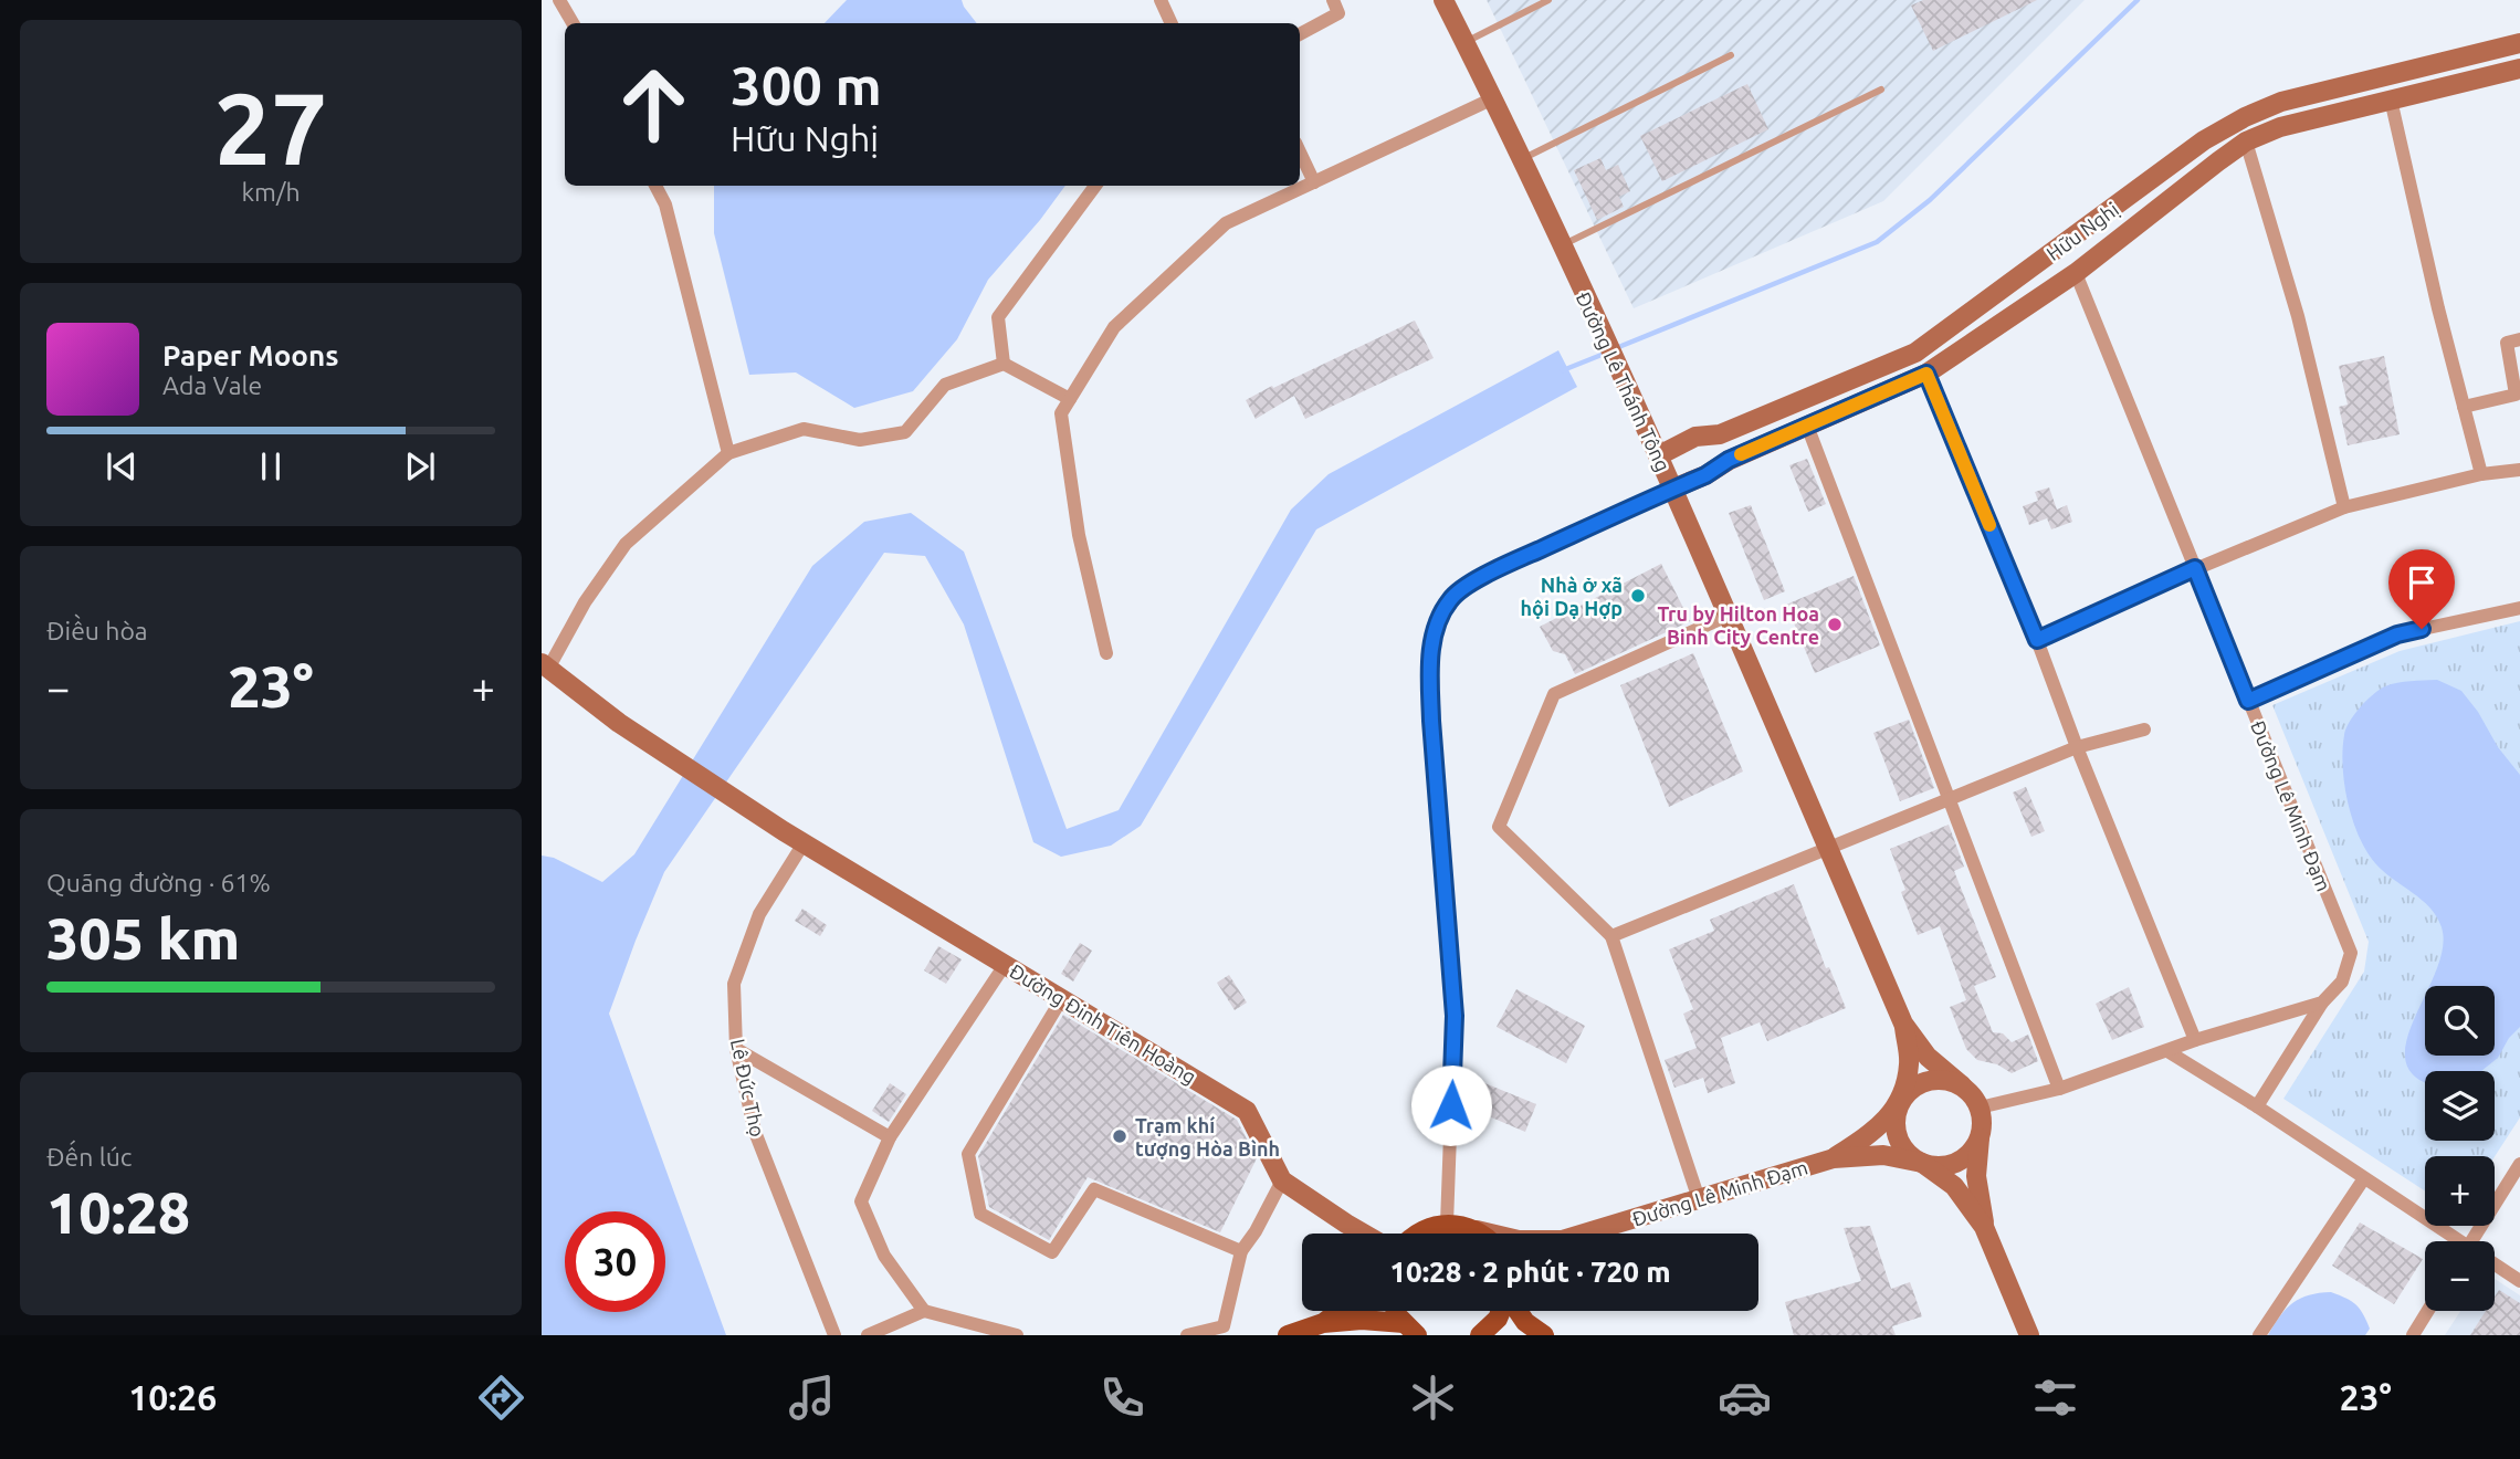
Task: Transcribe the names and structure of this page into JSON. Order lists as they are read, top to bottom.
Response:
{
  "streets": {
    "main road": [
      "Hữu Nghị",
      "Đường Lê Thánh Tông",
      "Đường Lê Minh Đạm",
      "Đường Đinh Tiên Hoàng"
    ],
    "street": ["Lê Đức Thọ"]
  },
  "crossings": [
    ["Hữu Nghị", "Đường Lê Thánh Tông"],
    ["Hữu Nghị", "Đường Lê Minh Đạm"],
    ["Đường Đinh Tiên Hoàng", "Lê Đức Thọ"]
  ],
  "places": ["Nhà ở xã hội Dạ Hợp", "Tru by Hilton Hoa Binh City Centre", "Trạm khí tượng Hòa Bình"],
  "page": {
    "tile": [
      ["27", "km/h"],
      "Điều hòa",
      ["Quãng đường · 61%", "305 km"],
      ["Đến lúc", "10:28"]
    ],
    "turn": ["300 m", "Hữu Nghị"],
    "song": ["Paper Moons", "Ada Vale"],
    "heat": ["−", "23°", "+"],
    "map_buttons": ["+", "−"],
    "limit": "30",
    "trip": "10:28 · 2 phút · 720 m",
    "tabs": ["10:26", "23°"]
  }
}
